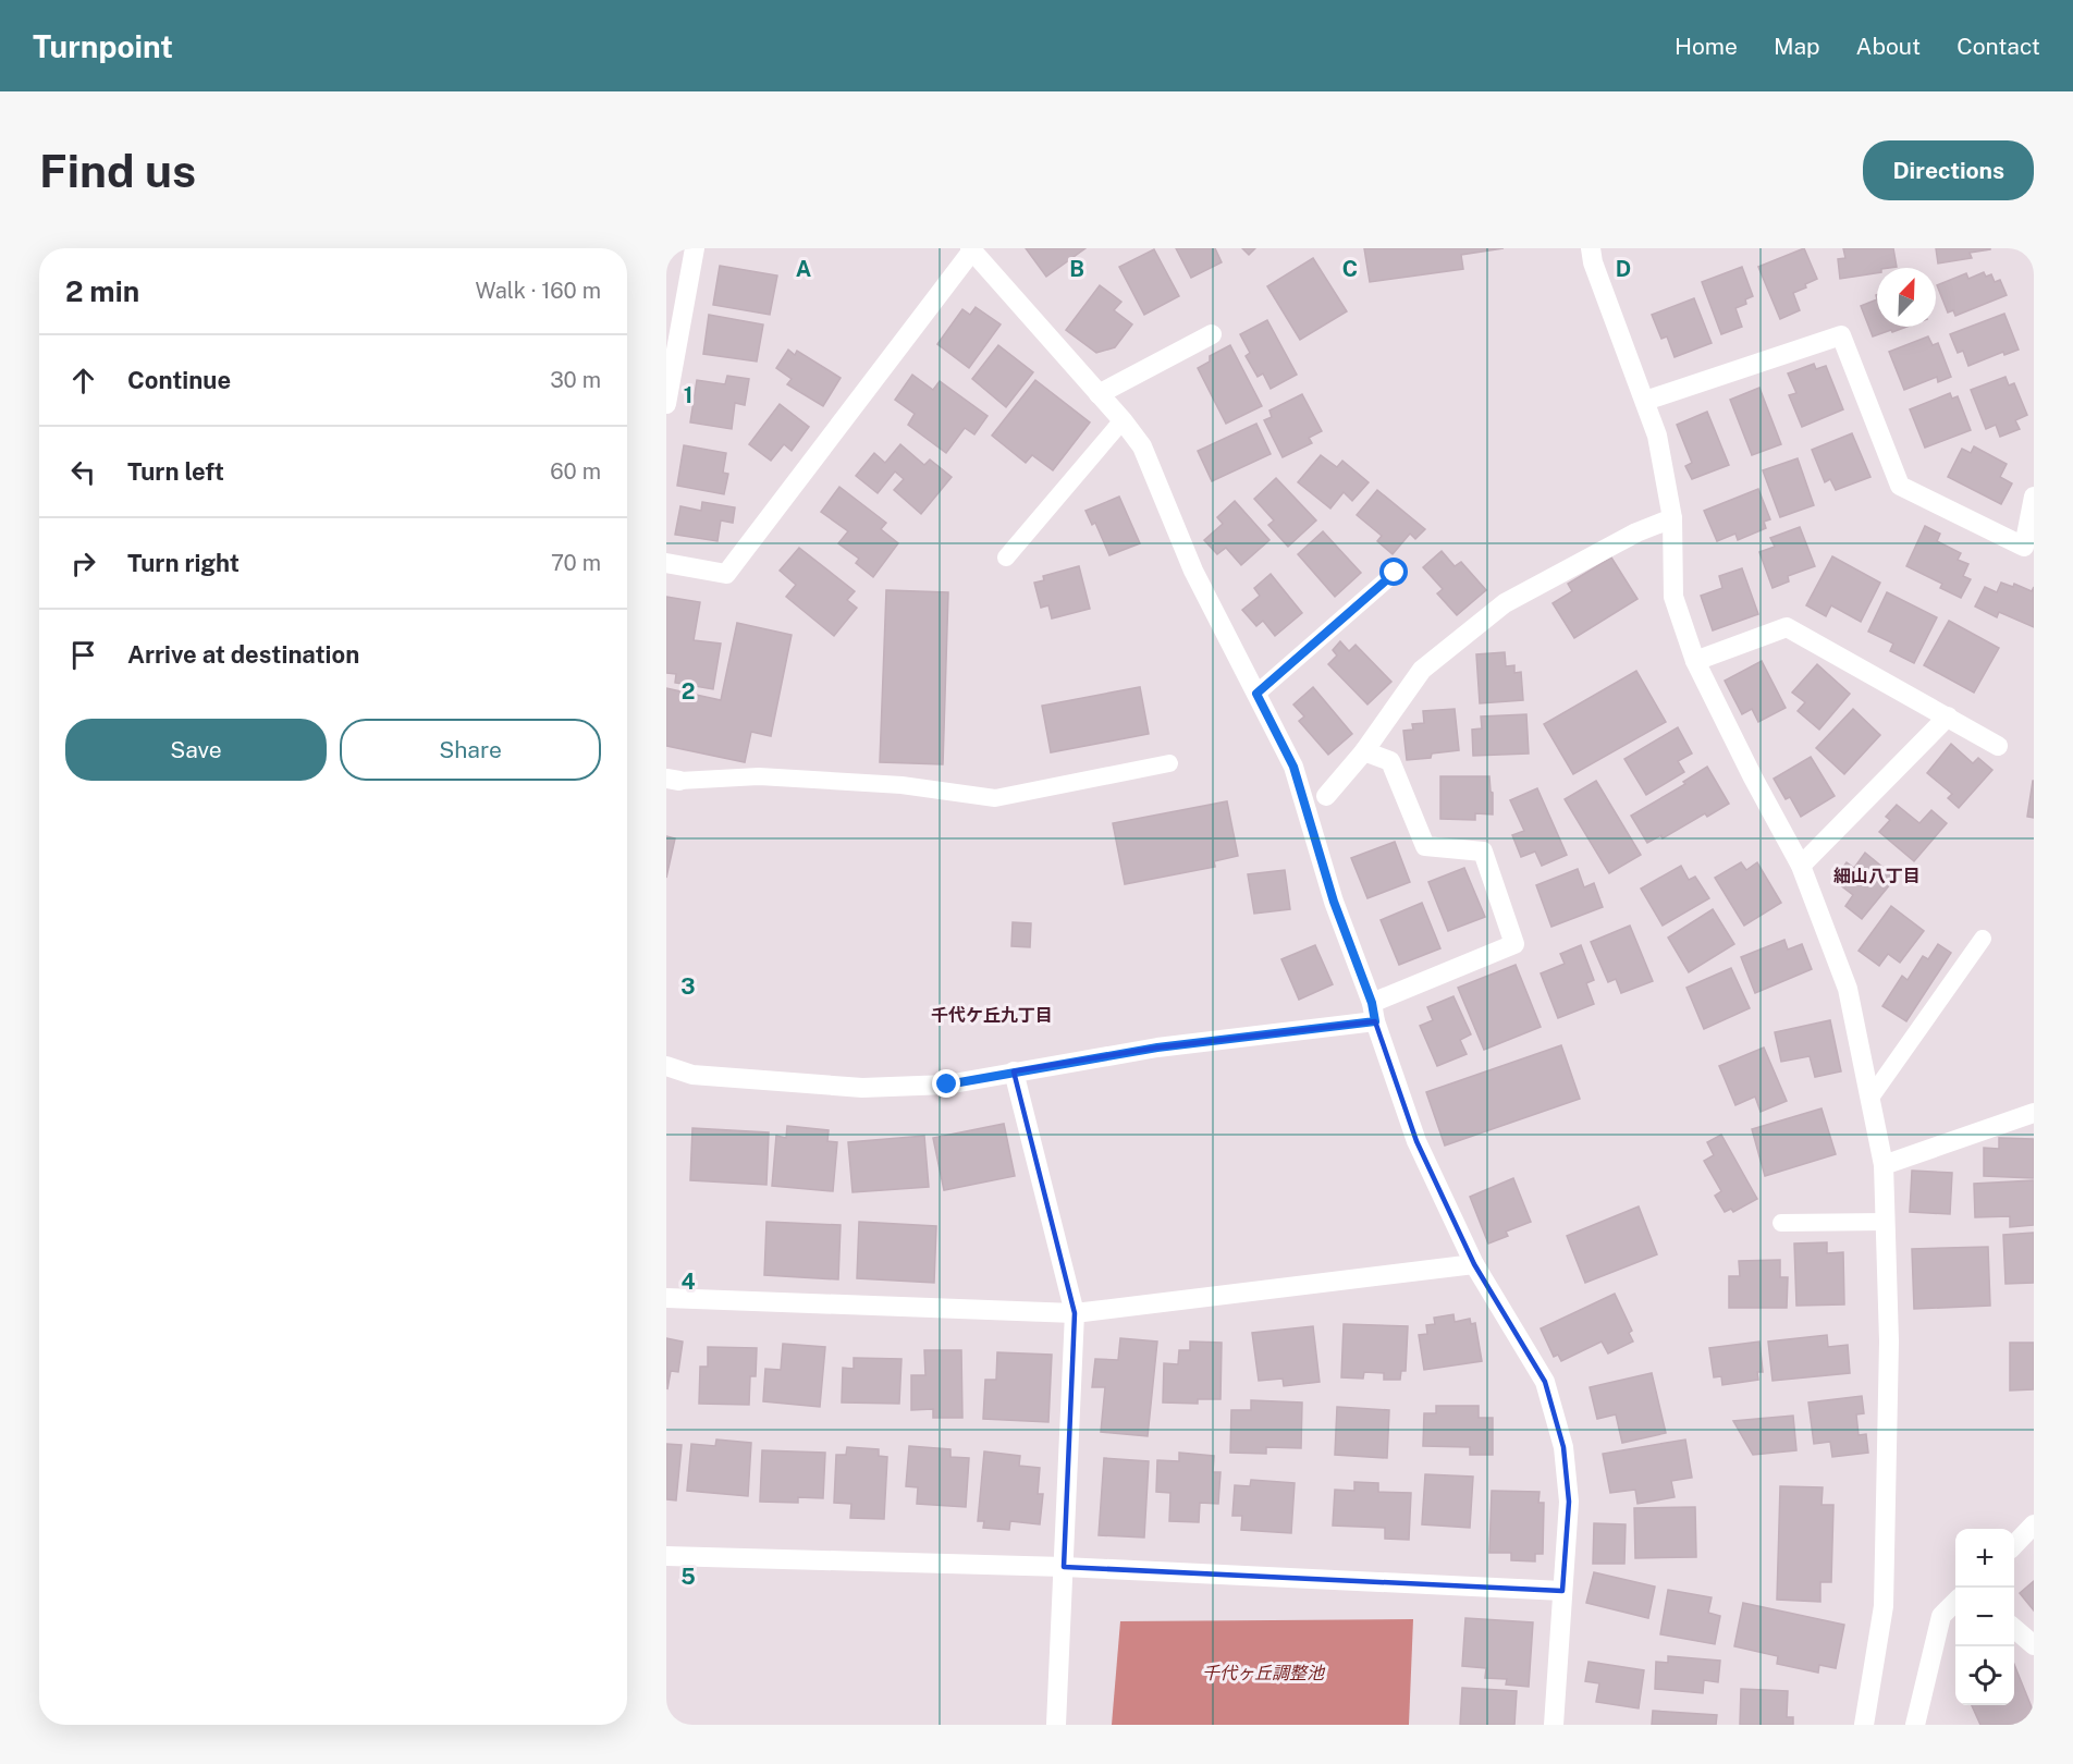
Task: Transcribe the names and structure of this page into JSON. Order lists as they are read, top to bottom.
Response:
{
  "districts": ["細山八丁目", "千代ケ丘九丁目"],
  "water": ["千代ヶ丘調整池"],
  "north": "top right",
  "page": {
    "header": "Turnpoint",
    "nav": [
      "Home",
      "Map",
      "About",
      "Contact"
    ],
    "buttons": [
      "Directions",
      ["Save", "Share"]
    ],
    "title": "Find us",
    "heading": ["2 min", "Walk · 160 m"],
    "list": [
      ["Continue", "30 m"],
      ["Turn left", "60 m"],
      ["Turn right", "70 m"],
      "Arrive at destination"
    ],
    "map_buttons": ["+", "−"]
  },
  "grid": {
    "columns": [
      "A",
      "B",
      "C",
      "D"
    ],
    "rows": [
      "1",
      "2",
      "3",
      "4",
      "5"
    ]
  }
}
